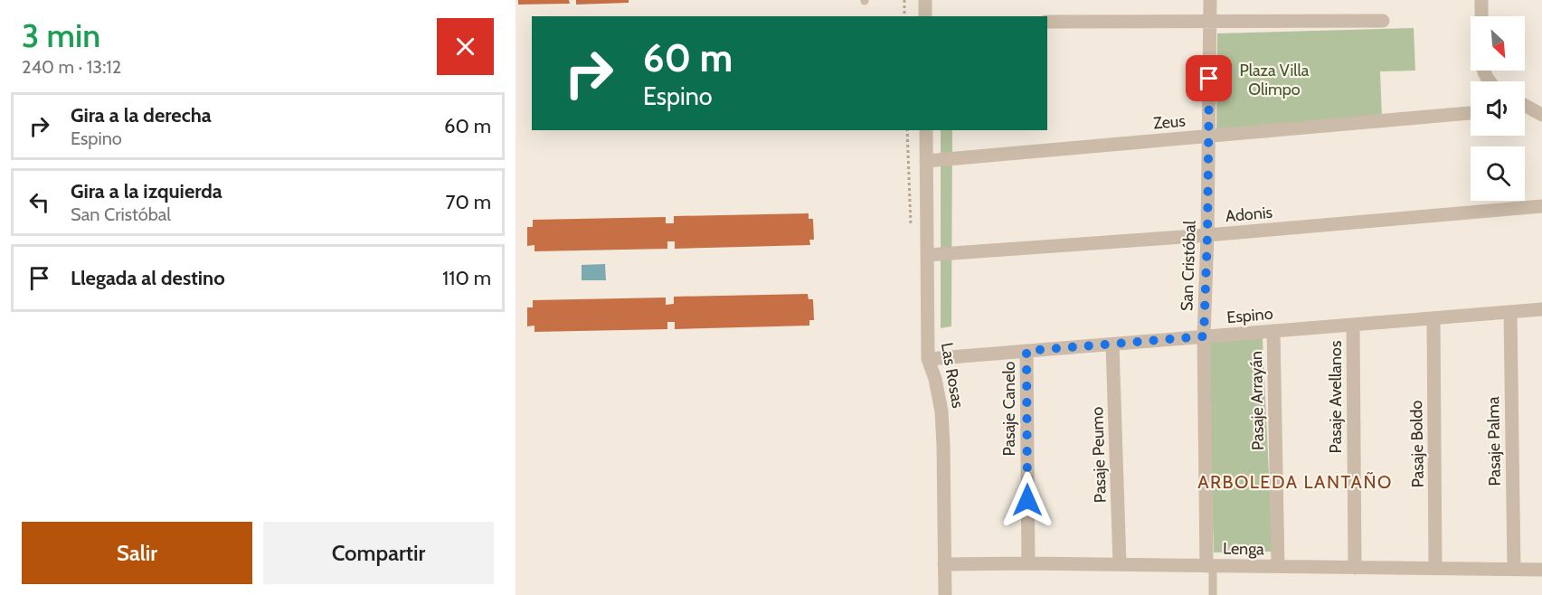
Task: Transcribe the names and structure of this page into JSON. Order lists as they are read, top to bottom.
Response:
{
  "streets": {
    "street": [
      "Zeus",
      "Adonis",
      "San Cristóbal",
      "Espino",
      "Las Rosas",
      "Pasaje Avellanos",
      "Pasaje Arrayán",
      "Pasaje Canelo",
      "Pasaje Palma",
      "Pasaje Boldo",
      "Pasaje Peumo",
      "Lenga"
    ]
  },
  "crossings": [
    ["Zeus", "San Cristóbal"],
    ["Zeus", "Las Rosas"],
    ["Adonis", "San Cristóbal"],
    ["Adonis", "Las Rosas"],
    ["San Cristóbal", "Espino"],
    ["San Cristóbal", "Lenga"],
    ["Espino", "Las Rosas"],
    ["Espino", "Pasaje Avellanos"],
    ["Espino", "Pasaje Arrayán"],
    ["Espino", "Pasaje Canelo"],
    ["Espino", "Pasaje Palma"],
    ["Espino", "Pasaje Boldo"],
    ["Espino", "Pasaje Peumo"],
    ["Las Rosas", "Lenga"],
    ["Pasaje Avellanos", "Lenga"],
    ["Pasaje Arrayán", "Lenga"],
    ["Pasaje Canelo", "Lenga"],
    ["Pasaje Palma", "Lenga"],
    ["Pasaje Boldo", "Lenga"],
    ["Pasaje Peumo", "Lenga"]
  ],
  "districts": ["ARBOLEDA LANTAÑO"],
  "parks": ["Plaza Villa Olimpo"],
  "north": "bottom right",
  "page": {
    "heading": ["3 min", "240 m · 13:12"],
    "turn": ["60 m", "Espino"],
    "list": [
      {
        "name": "Gira a la derecha",
        "note": "Espino",
        "value": "60 m"
      },
      {
        "name": "Gira a la izquierda",
        "note": "San Cristóbal",
        "value": "70 m"
      },
      {
        "name": "Llegada al destino",
        "value": "110 m"
      }
    ],
    "buttons": ["Salir", "Compartir"]
  }
}
